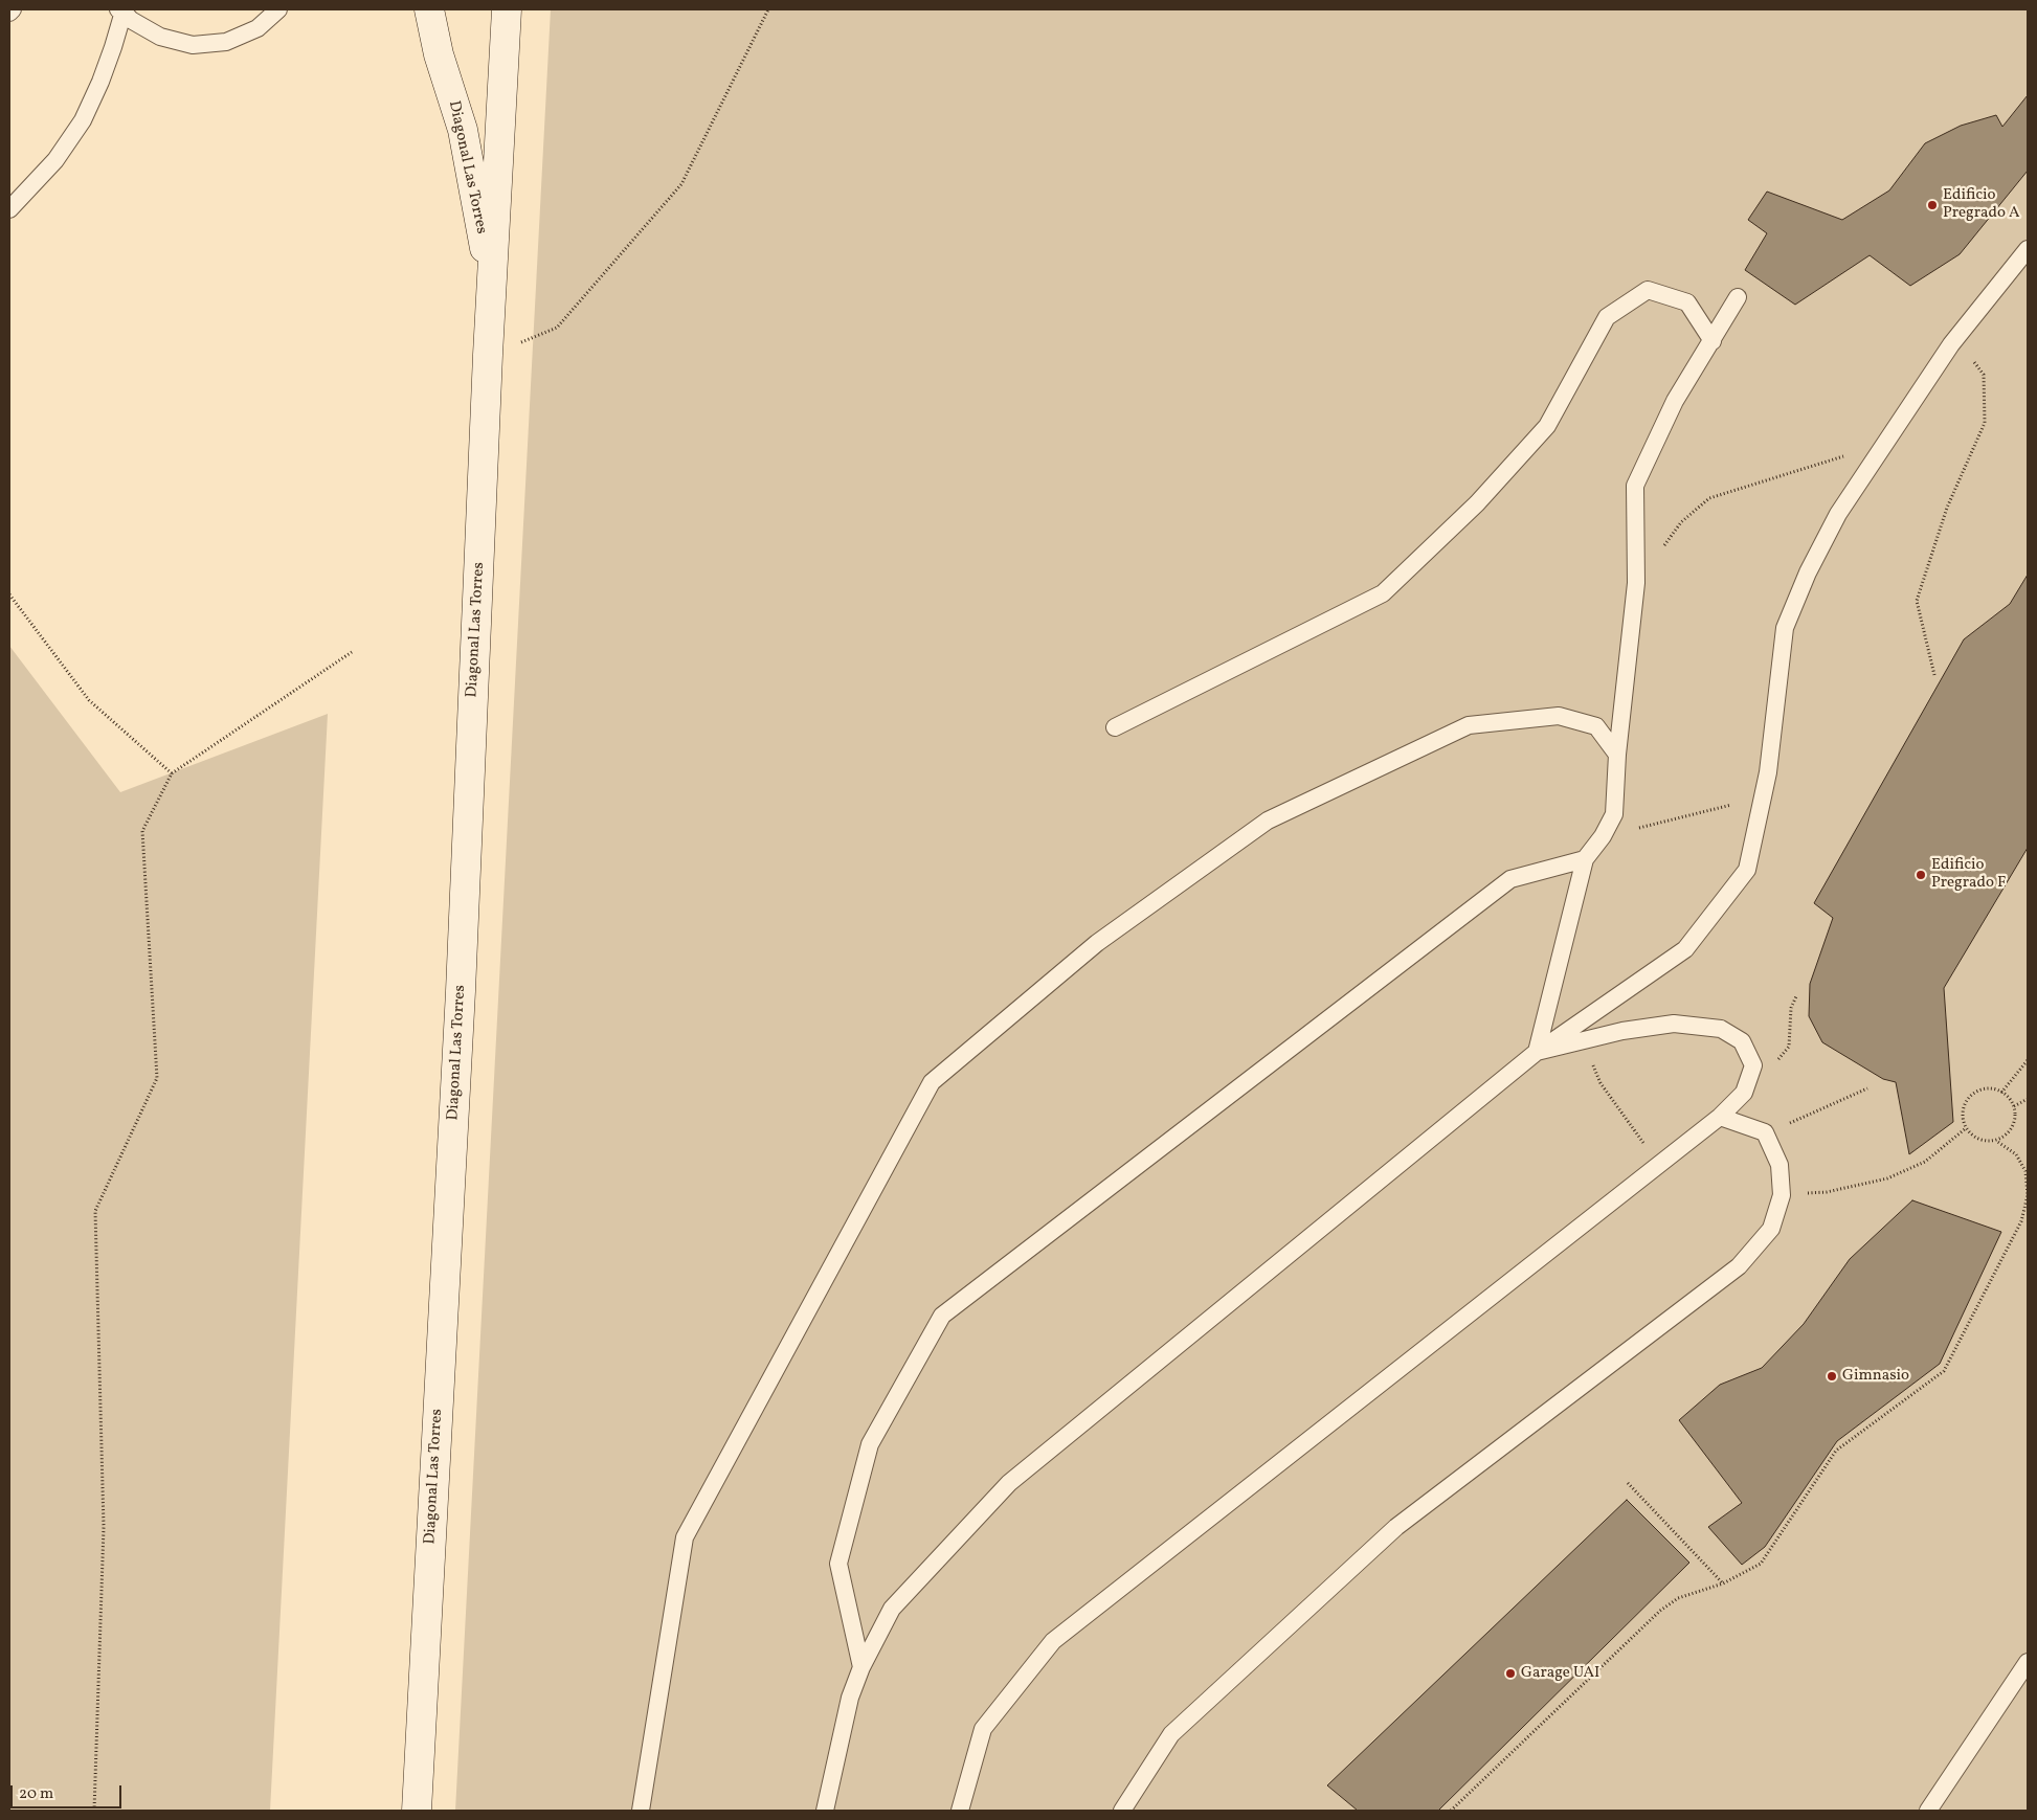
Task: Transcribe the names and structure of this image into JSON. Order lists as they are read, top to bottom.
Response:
{
  "streets": {
    "street": ["Diagonal Las Torres"]
  },
  "places": [
    "Edificio Pregrado A",
    "Edificio Pregrado F",
    "Gimnasio",
    "Garage UAI"
  ],
  "scale_bar": "20 m"
}
